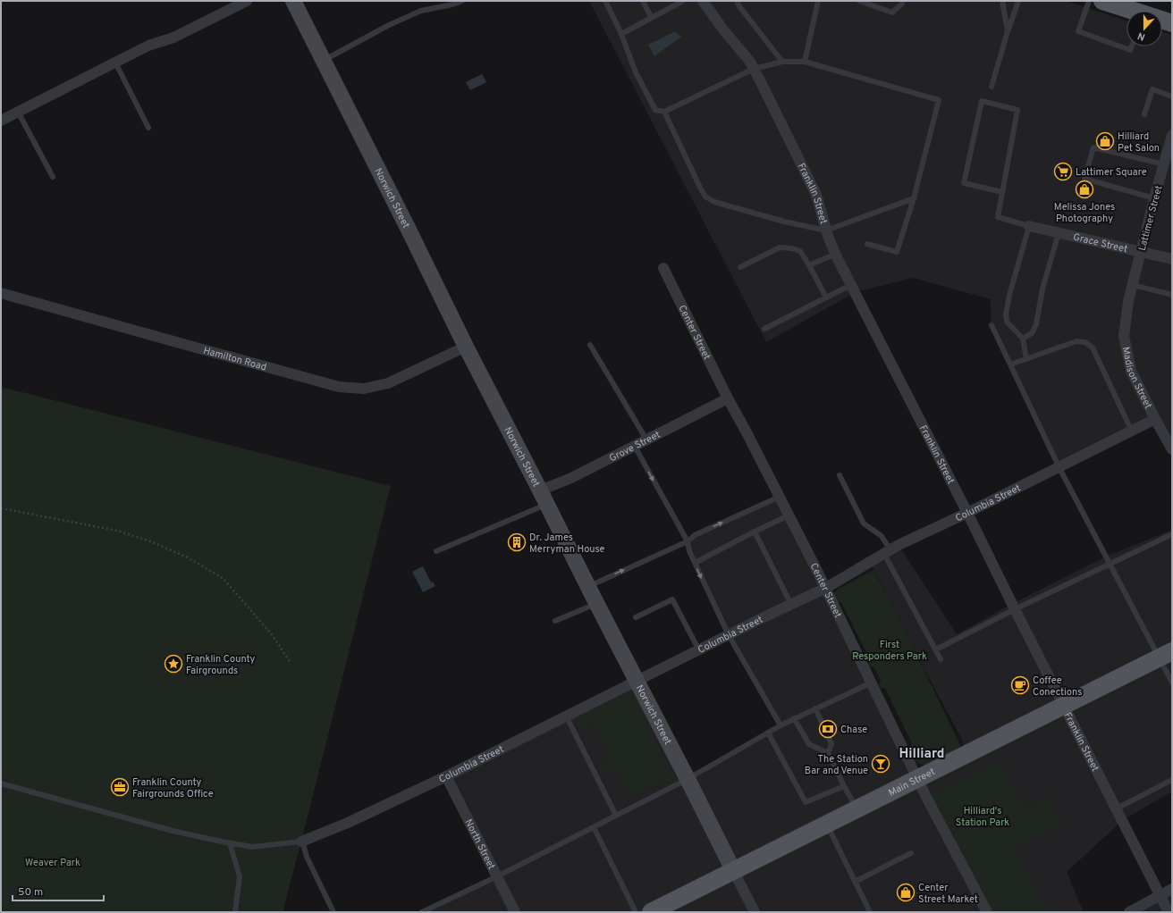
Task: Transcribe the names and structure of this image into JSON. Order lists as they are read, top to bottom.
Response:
{
  "streets": {
    "main road": ["Norwich Street", "Main Street"],
    "street": [
      "Franklin Street",
      "Lattimer Street",
      "Grace Street",
      "Center Street",
      "Hamilton Road",
      "Madison Street",
      "Grove Street",
      "Columbia Street",
      "North Street"
    ]
  },
  "crossings": [
    ["Franklin Street", "Columbia Street"],
    ["Franklin Street", "Main Street"],
    ["Norwich Street", "Hamilton Road"],
    ["Norwich Street", "Grove Street"],
    ["Norwich Street", "Columbia Street"],
    ["Norwich Street", "Main Street"],
    ["Lattimer Street", "Grace Street"],
    ["Lattimer Street", "Madison Street"],
    ["Center Street", "Grove Street"],
    ["Center Street", "Columbia Street"],
    ["Center Street", "Main Street"],
    ["Madison Street", "Columbia Street"],
    ["Columbia Street", "North Street"]
  ],
  "districts": ["Hilliard"],
  "parks": ["First Responders Park", "Hilliard's Station Park", "Weaver Park"],
  "places": {
    "shop": ["Hilliard Pet Salon", "Melissa Jones Photography", "Center Street Market"],
    "supermarket": ["Lattimer Square"],
    "building": ["Dr. James Merryman House"],
    "place": ["Franklin County Fairgrounds"],
    "cafe": ["Coffee Conections"],
    "bank": ["Chase"],
    "bar": ["The Station Bar and Venue"],
    "office": ["Franklin County Fairgrounds Office"]
  },
  "scale_bar": "50 m",
  "north": "bottom"
}
